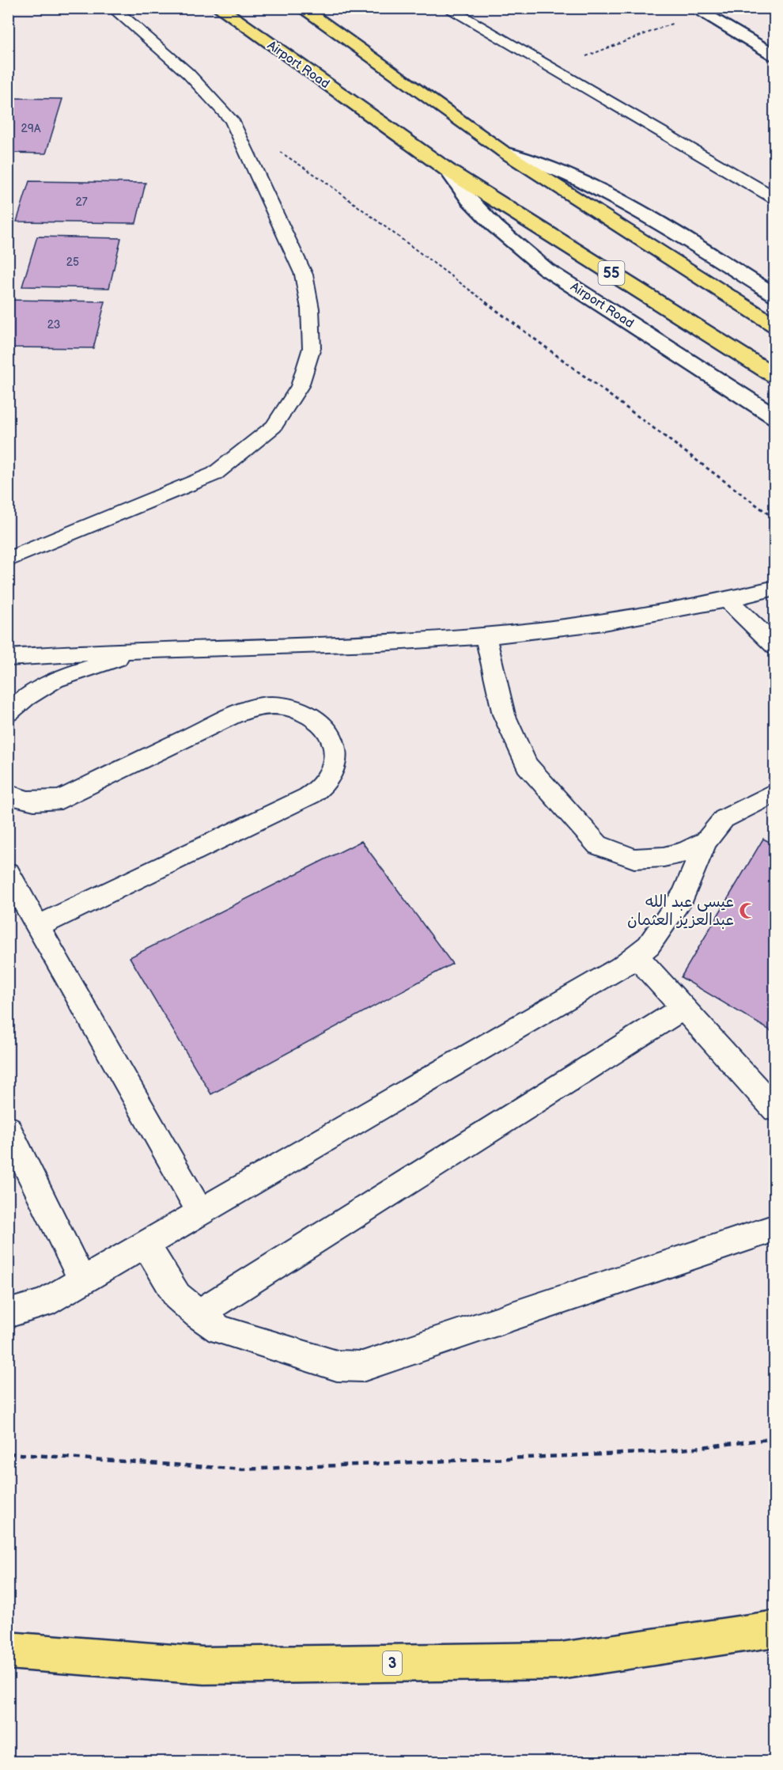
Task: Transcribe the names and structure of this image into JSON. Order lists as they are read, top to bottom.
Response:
{
  "streets": {
    "main road": ["Airport Road", "55", "3"]
  },
  "places": {
    "mosque": ["عيسى عبد الله عبدالعزيز العثمان"]
  },
  "house_numbers": [
    "29A",
    "27",
    "25",
    "23"
  ]
}
